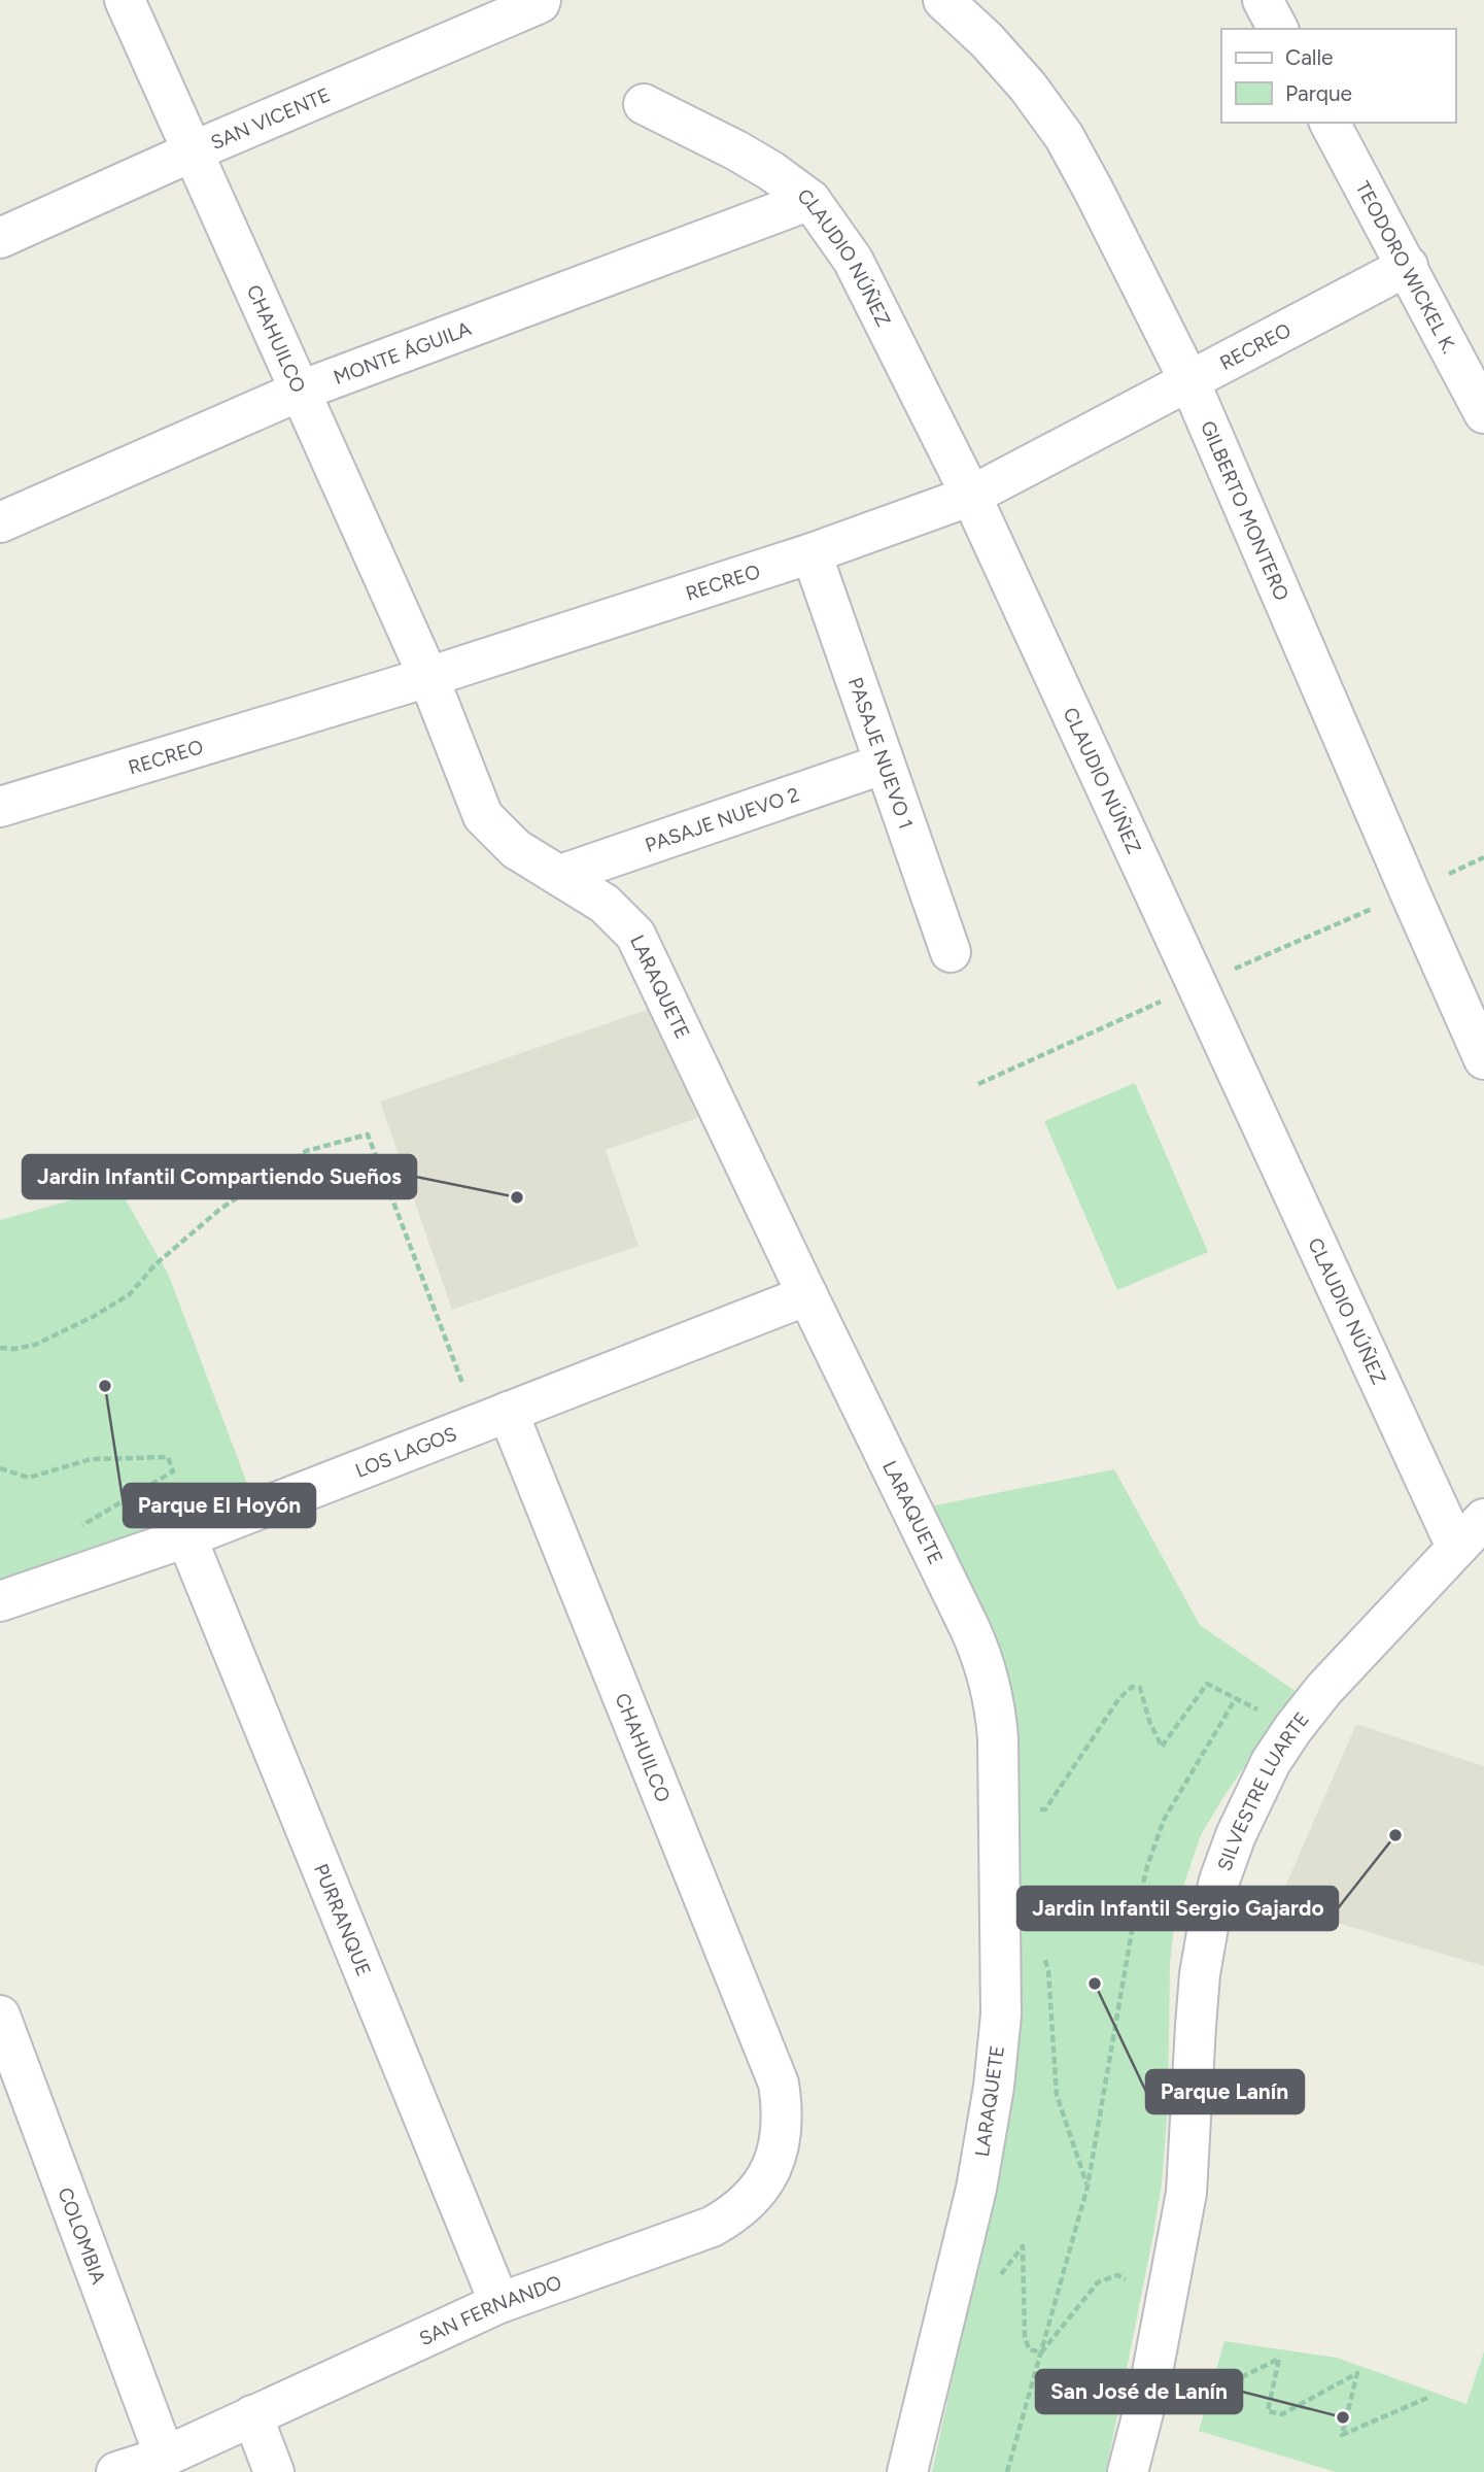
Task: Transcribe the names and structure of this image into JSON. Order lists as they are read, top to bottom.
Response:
{
  "streets": {
    "street": [
      "SAN VICENTE",
      "CLAUDIO NÚÑEZ",
      "TEODORO WICKEL K.",
      "CHAHUILCO",
      "RECREO",
      "MONTE ÁGUILA",
      "GILBERTO MONTERO",
      "PASAJE NUEVO 1",
      "PASAJE NUEVO 2",
      "LARAQUETE",
      "LOS LAGOS",
      "SILVESTRE LUARTE",
      "PURRANQUE",
      "COLOMBIA",
      "SAN FERNANDO"
    ]
  },
  "crossings": [
    ["SAN VICENTE", "CHAHUILCO"],
    ["CLAUDIO NÚÑEZ", "RECREO"],
    ["CLAUDIO NÚÑEZ", "MONTE ÁGUILA"],
    ["CLAUDIO NÚÑEZ", "SILVESTRE LUARTE"],
    ["TEODORO WICKEL K.", "RECREO"],
    ["CHAHUILCO", "RECREO"],
    ["CHAHUILCO", "MONTE ÁGUILA"],
    ["CHAHUILCO", "LARAQUETE"],
    ["CHAHUILCO", "LOS LAGOS"],
    ["CHAHUILCO", "SAN FERNANDO"],
    ["RECREO", "GILBERTO MONTERO"],
    ["RECREO", "PASAJE NUEVO 1"],
    ["RECREO", "LARAQUETE"],
    ["PASAJE NUEVO 1", "PASAJE NUEVO 2"],
    ["PASAJE NUEVO 2", "LARAQUETE"],
    ["LARAQUETE", "LOS LAGOS"],
    ["LOS LAGOS", "PURRANQUE"],
    ["PURRANQUE", "SAN FERNANDO"],
    ["COLOMBIA", "SAN FERNANDO"]
  ],
  "places": [
    "Jardin Infantil Compartiendo Sueños",
    "Parque El Hoyón",
    "Jardin Infantil Sergio Gajardo",
    "Parque Lanín",
    "San José de Lanín"
  ],
  "legend": ["Calle", "Parque"]
}
